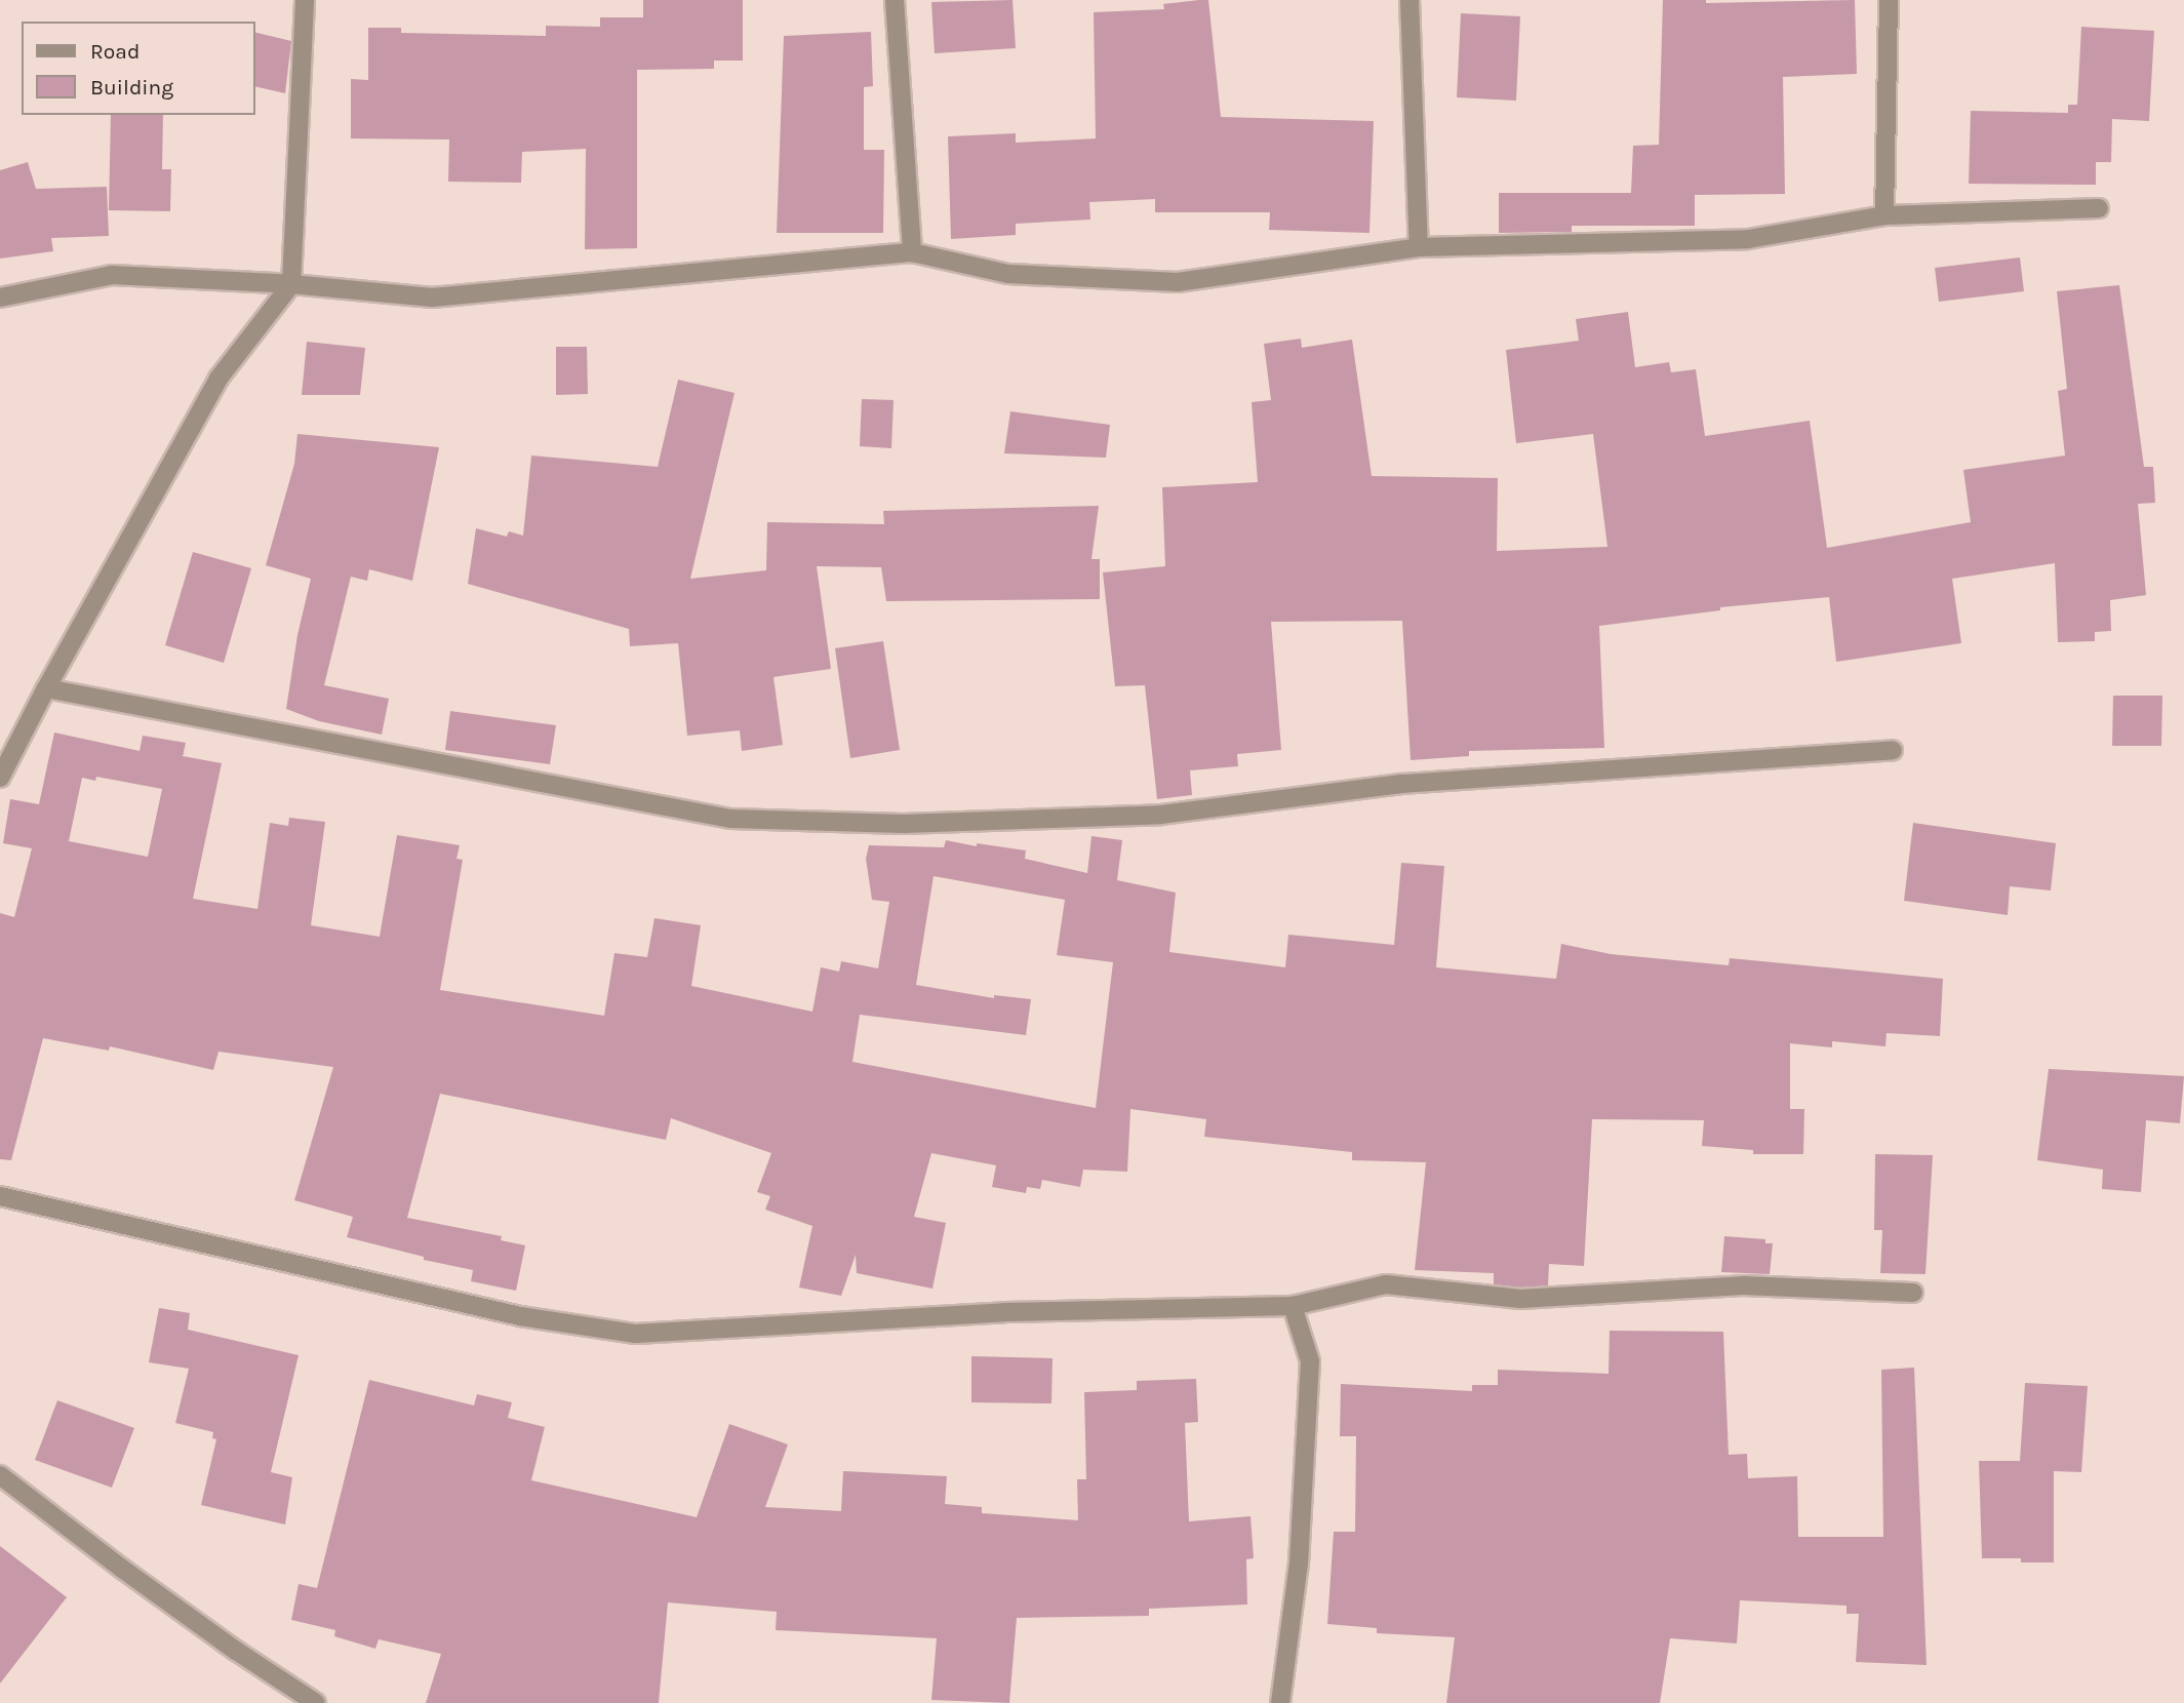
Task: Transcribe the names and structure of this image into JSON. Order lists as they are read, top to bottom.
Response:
{
  "legend": ["Road", "Building"]
}
